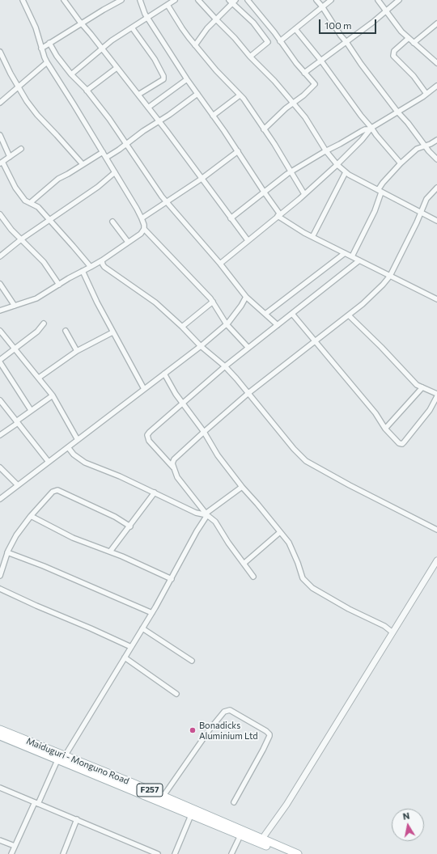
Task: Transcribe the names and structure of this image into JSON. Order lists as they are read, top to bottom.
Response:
{
  "streets": {
    "main road": ["Maiduguri - Monguno Road", "F257"]
  },
  "places": ["Bonadicks Aluminium Ltd"],
  "scale_bar": "100 m",
  "north": "top"
}
